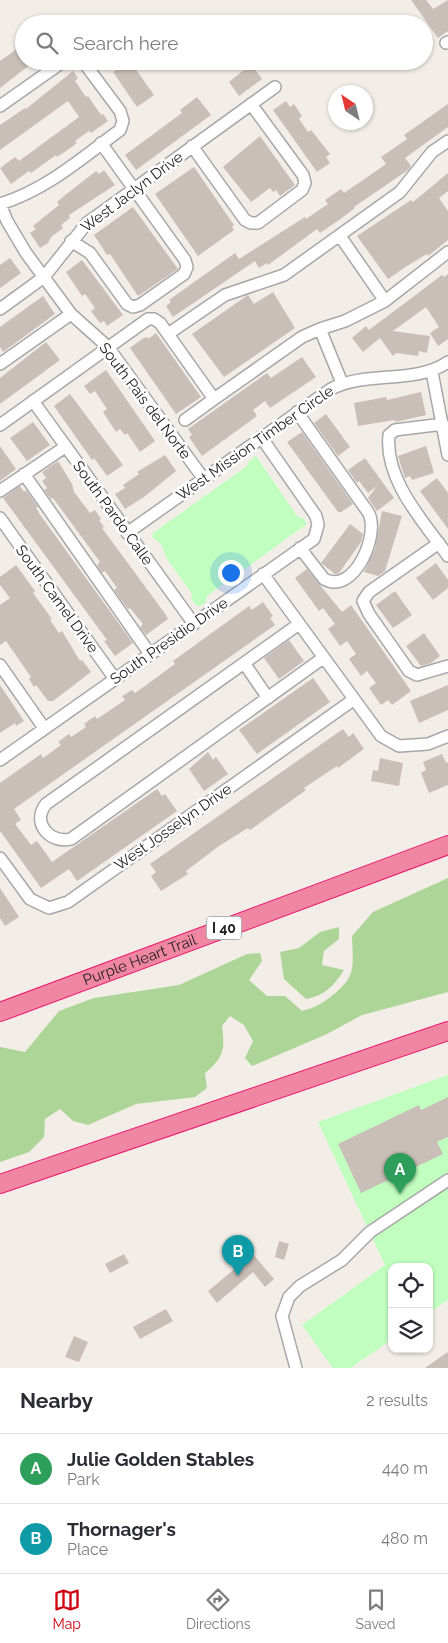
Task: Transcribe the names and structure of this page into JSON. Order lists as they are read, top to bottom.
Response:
{
  "streets": {
    "highway": ["I 40", "Purple Heart Trail"],
    "street": [
      "West Jaclyn Drive",
      "South Pais del Norte",
      "West Mission Timber Circle",
      "South Pardo Calle",
      "South Camel Drive",
      "South Presidio Drive",
      "West Josselyn Drive"
    ]
  },
  "crossings": [
    ["West Jaclyn Drive", "South Pais del Norte"],
    ["South Pais del Norte", "West Mission Timber Circle"],
    ["West Mission Timber Circle", "South Pardo Calle"],
    ["West Mission Timber Circle", "South Presidio Drive"],
    ["South Pardo Calle", "South Presidio Drive"],
    ["South Camel Drive", "South Presidio Drive"]
  ],
  "north": "top left",
  "page": {
    "search": "Search here",
    "pins": ["A", "B"],
    "heading": ["Nearby", "2 results"],
    "list": [
      {
        "mark": "A",
        "name": "Julie Golden Stables",
        "note": "Park",
        "value": "440 m"
      },
      {
        "mark": "B",
        "name": "Thornager's",
        "note": "Place",
        "value": "480 m"
      }
    ],
    "nav": ["Map", "Directions", "Saved"]
  }
}
